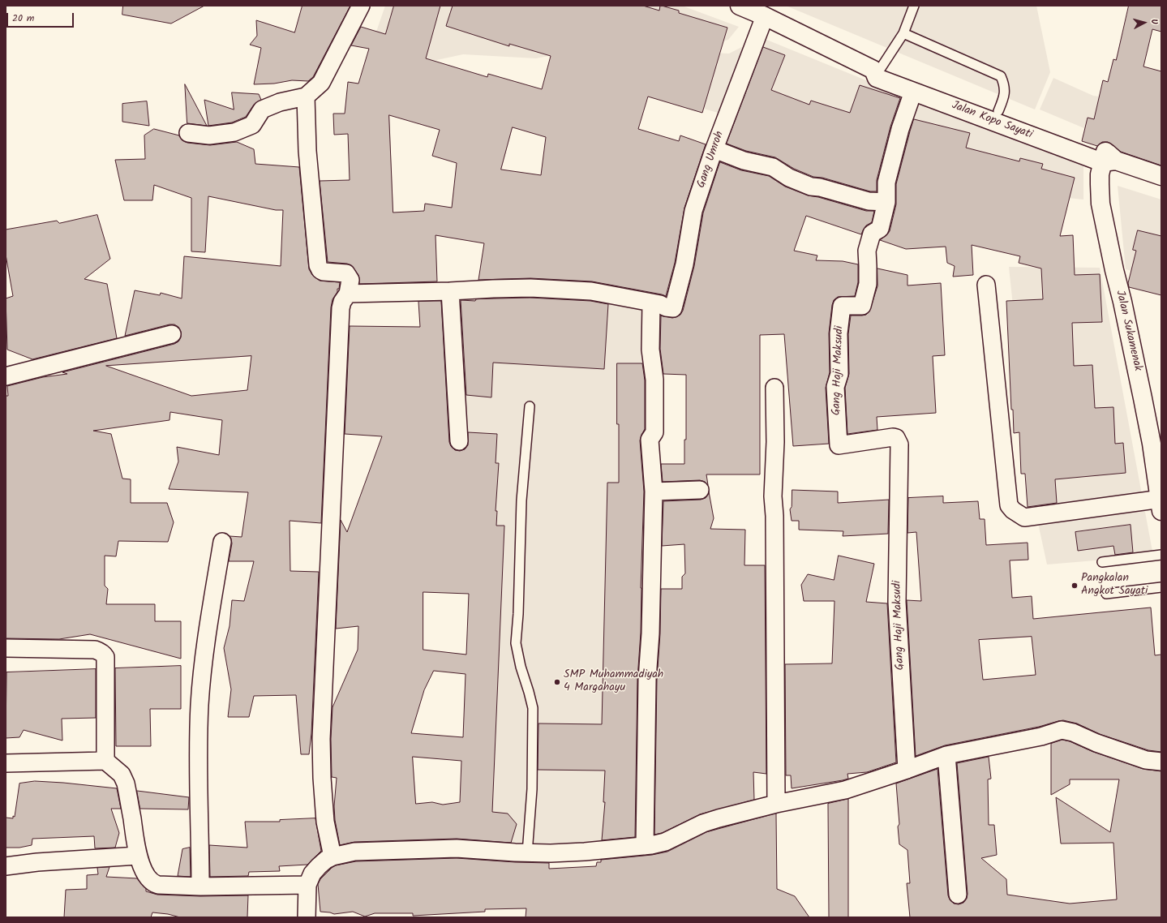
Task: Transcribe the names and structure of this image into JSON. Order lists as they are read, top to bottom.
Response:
{
  "streets": {
    "main road": ["Jalan Kopo Sayati", "Jalan Sukamenak"],
    "street": ["Gang Umroh", "Gang Haji Maksudi"]
  },
  "crossings": [
    ["Jalan Kopo Sayati", "Gang Umroh"],
    ["Jalan Kopo Sayati", "Jalan Sukamenak"],
    ["Jalan Kopo Sayati", "Gang Haji Maksudi"]
  ],
  "places": ["Pangkalan Angkot Sayati", "SMP Muhammadiyah 4 Margahayu"],
  "scale_bar": "20 m",
  "north": "right"
}
